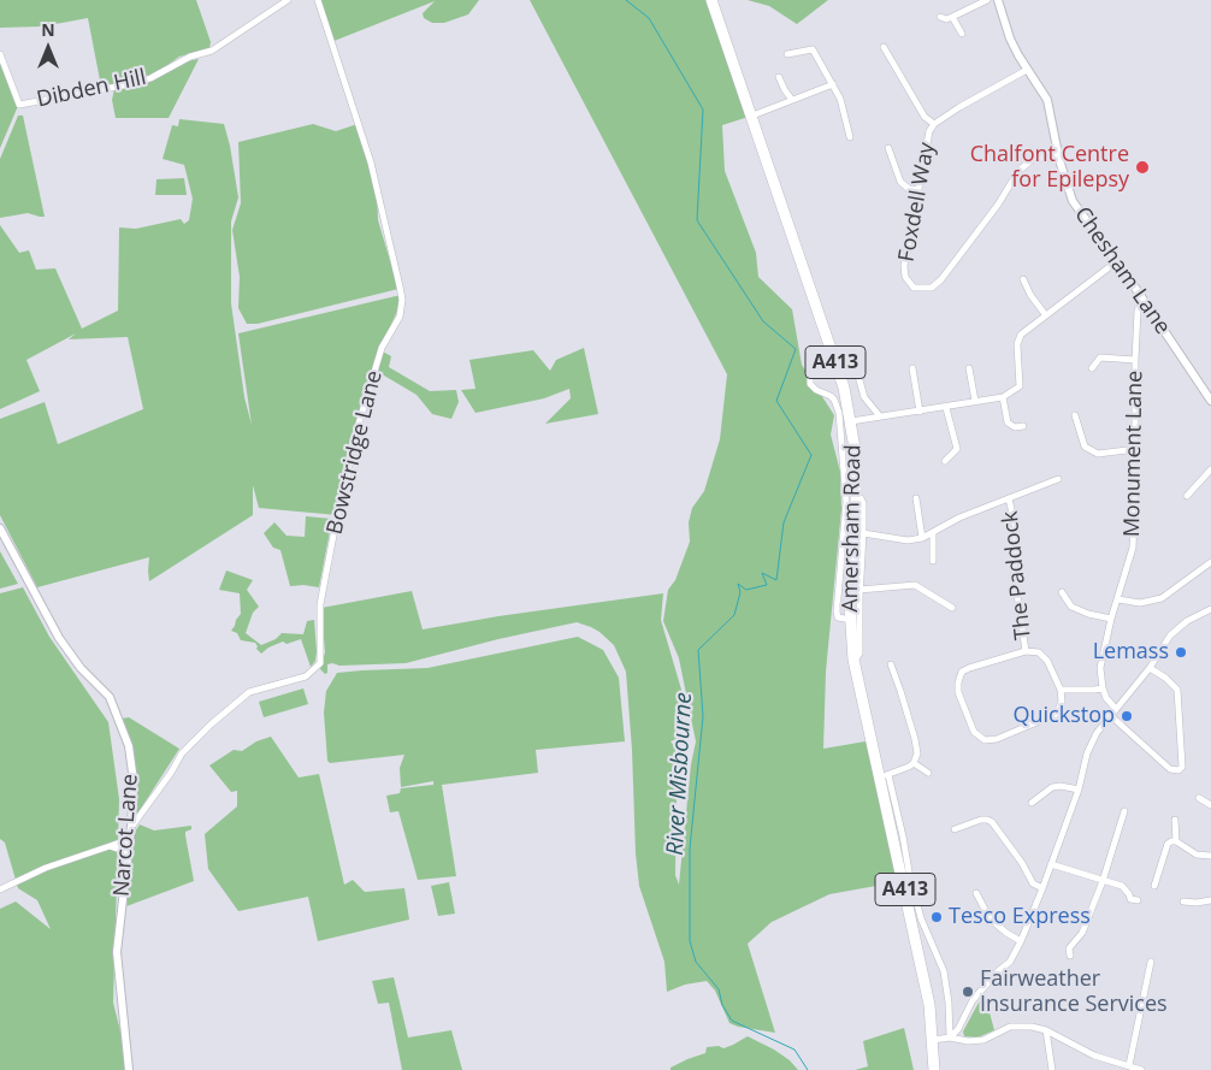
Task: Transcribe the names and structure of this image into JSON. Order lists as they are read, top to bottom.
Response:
{
  "streets": {
    "highway": ["A413", "Amersham Road"],
    "street": [
      "Dibden Hill",
      "Foxdell Way",
      "Chesham Lane",
      "Bowstridge Lane",
      "Monument Lane",
      "The Paddock",
      "Narcot Lane"
    ]
  },
  "crossings": [
    ["Foxdell Way", "Chesham Lane"],
    ["Chesham Lane", "Monument Lane"],
    ["Bowstridge Lane", "Narcot Lane"]
  ],
  "water": ["River Misbourne"],
  "places": [
    "Chalfont Centre for Epilepsy",
    "Lemass",
    "Quickstop",
    "Tesco Express",
    "Fairweather Insurance Services"
  ],
  "north": "top"
}
